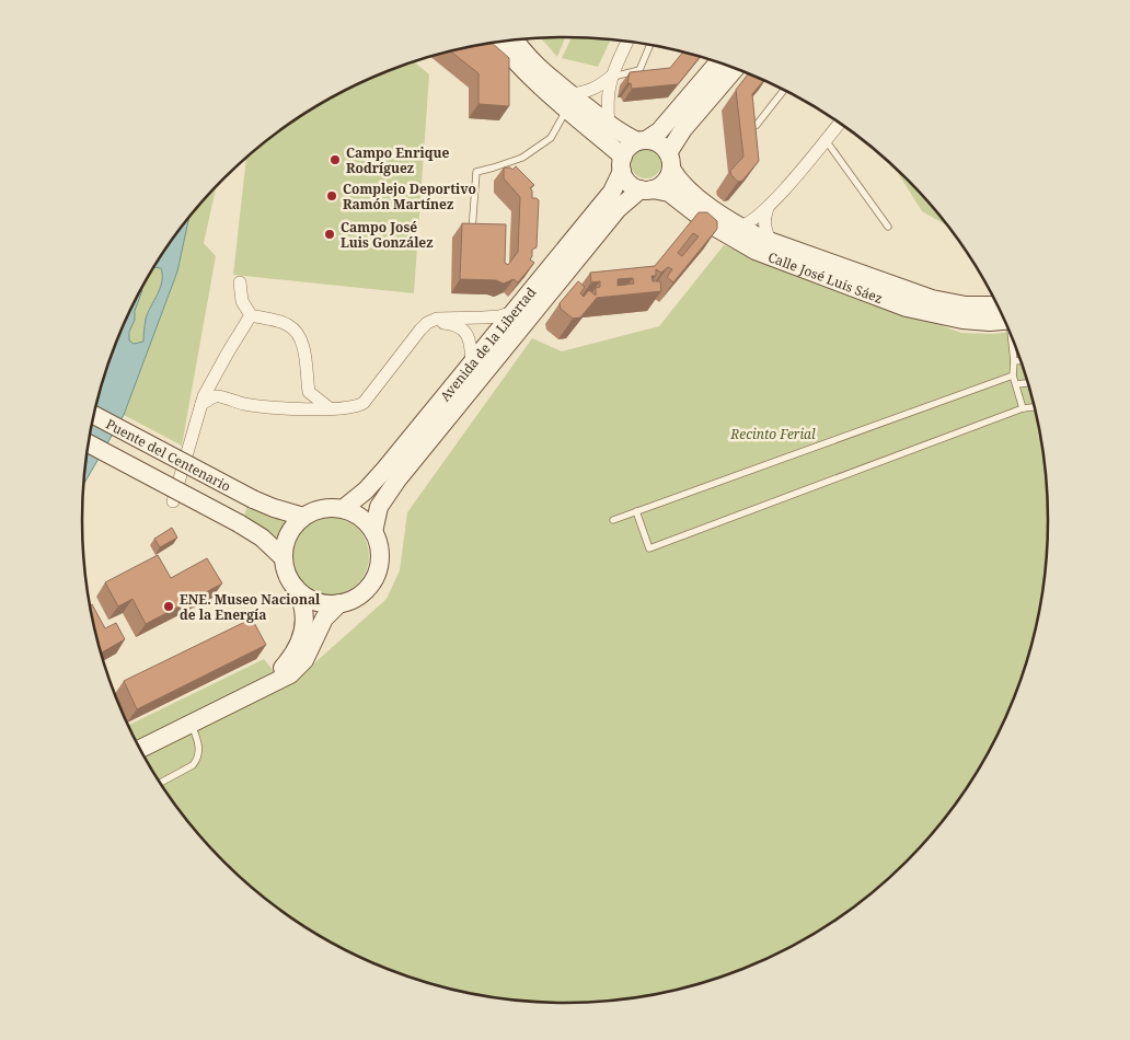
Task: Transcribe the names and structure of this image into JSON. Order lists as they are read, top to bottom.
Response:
{
  "streets": {
    "main road": ["Calle José Luis Sáez", "Avenida de la Libertad", "Puente del Centenario"]
  },
  "crossings": [
    ["Calle José Luis Sáez", "Avenida de la Libertad"],
    ["Avenida de la Libertad", "Puente del Centenario"]
  ],
  "parks": ["Recinto Ferial"],
  "places": [
    "Campo Enrique Rodríguez",
    "Complejo Deportivo Ramón Martínez",
    "Campo José Luis González",
    "ENE. Museo Nacional de la Energía"
  ]
}
